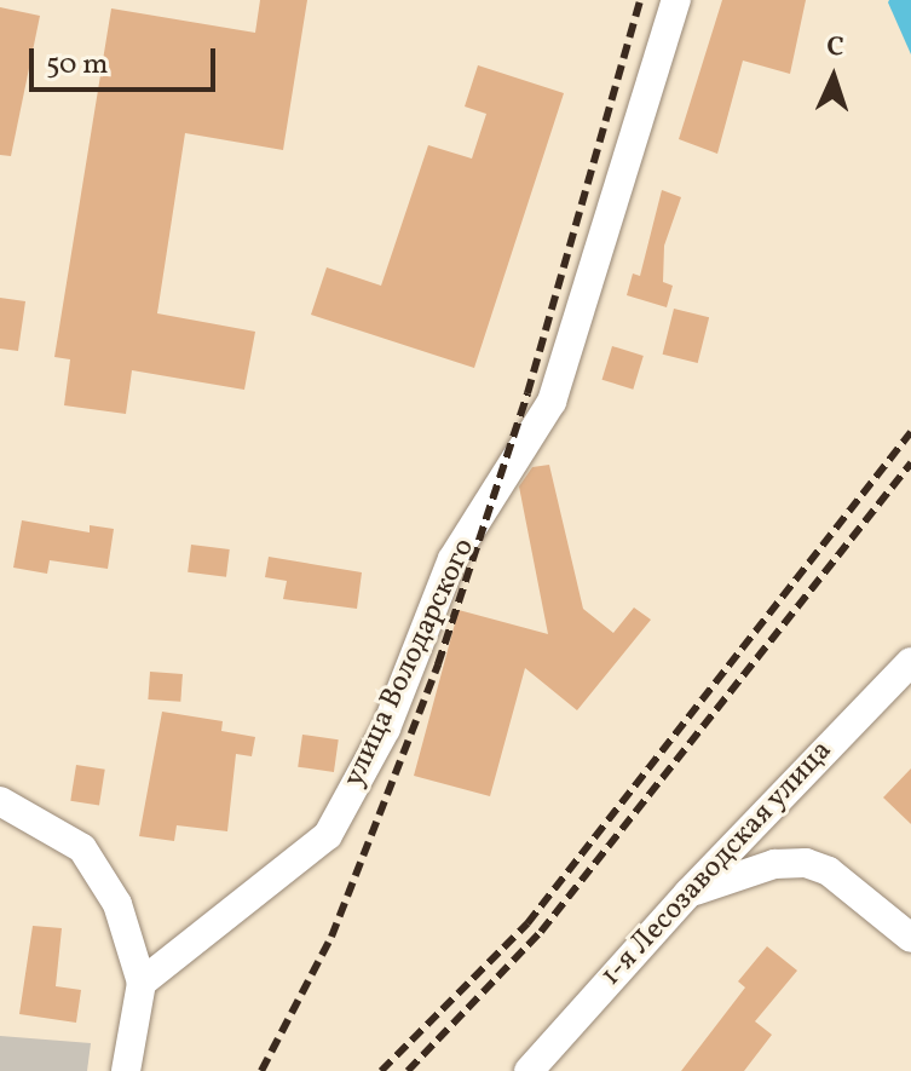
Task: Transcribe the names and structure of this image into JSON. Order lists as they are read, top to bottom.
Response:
{
  "streets": {
    "street": ["улица Володарского", "1-я Лесозаводская улица"]
  },
  "scale_bar": "50 m",
  "north": "top"
}
